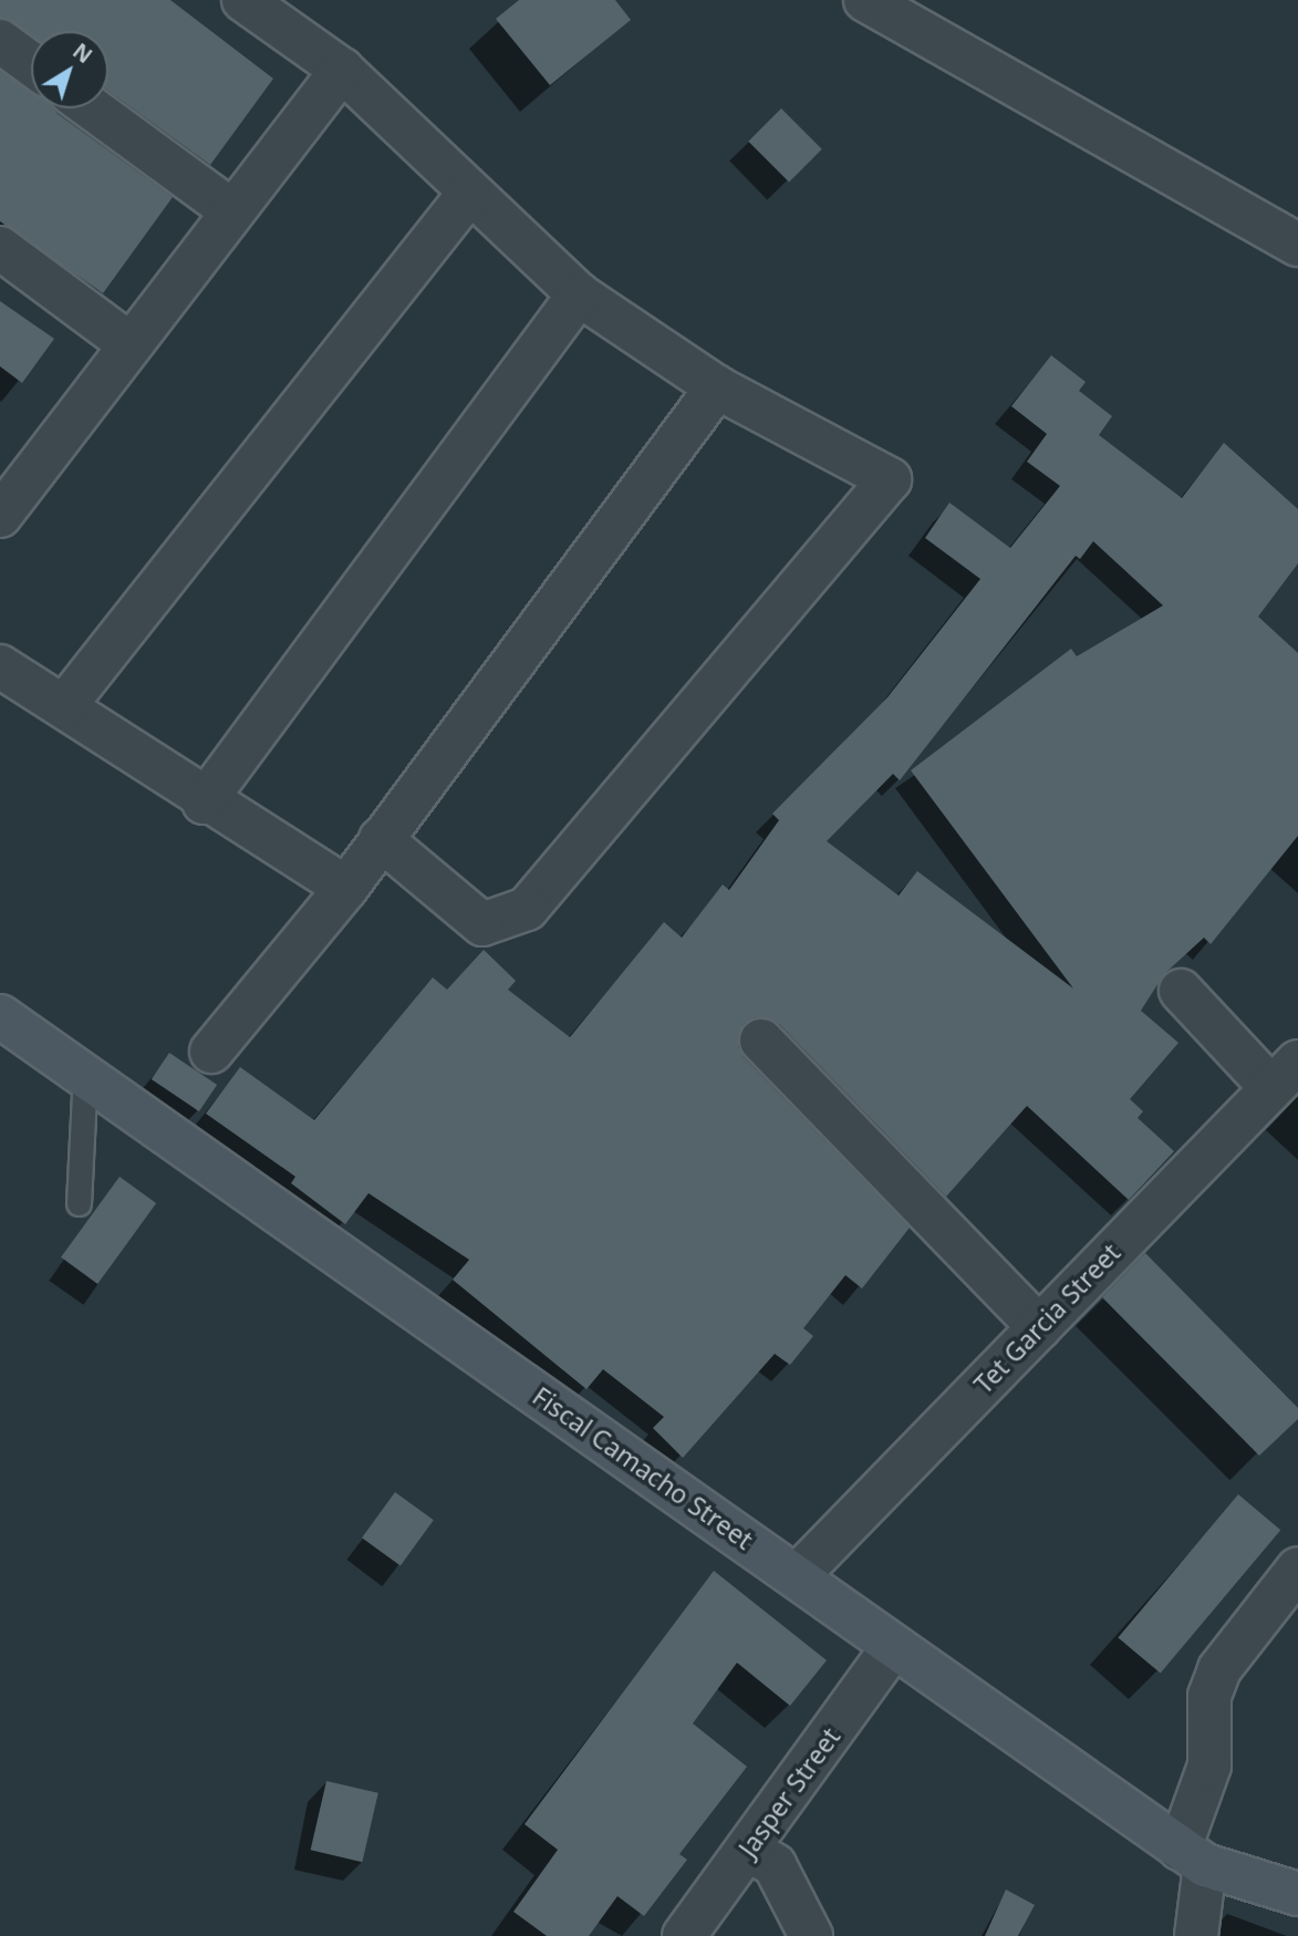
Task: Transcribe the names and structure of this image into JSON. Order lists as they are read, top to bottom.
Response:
{
  "streets": {
    "street": ["Tet Garcia Street", "Fiscal Camacho Street", "Jasper Street"]
  },
  "crossings": [
    ["Tet Garcia Street", "Fiscal Camacho Street"],
    ["Fiscal Camacho Street", "Jasper Street"]
  ],
  "north": "top right"
}
